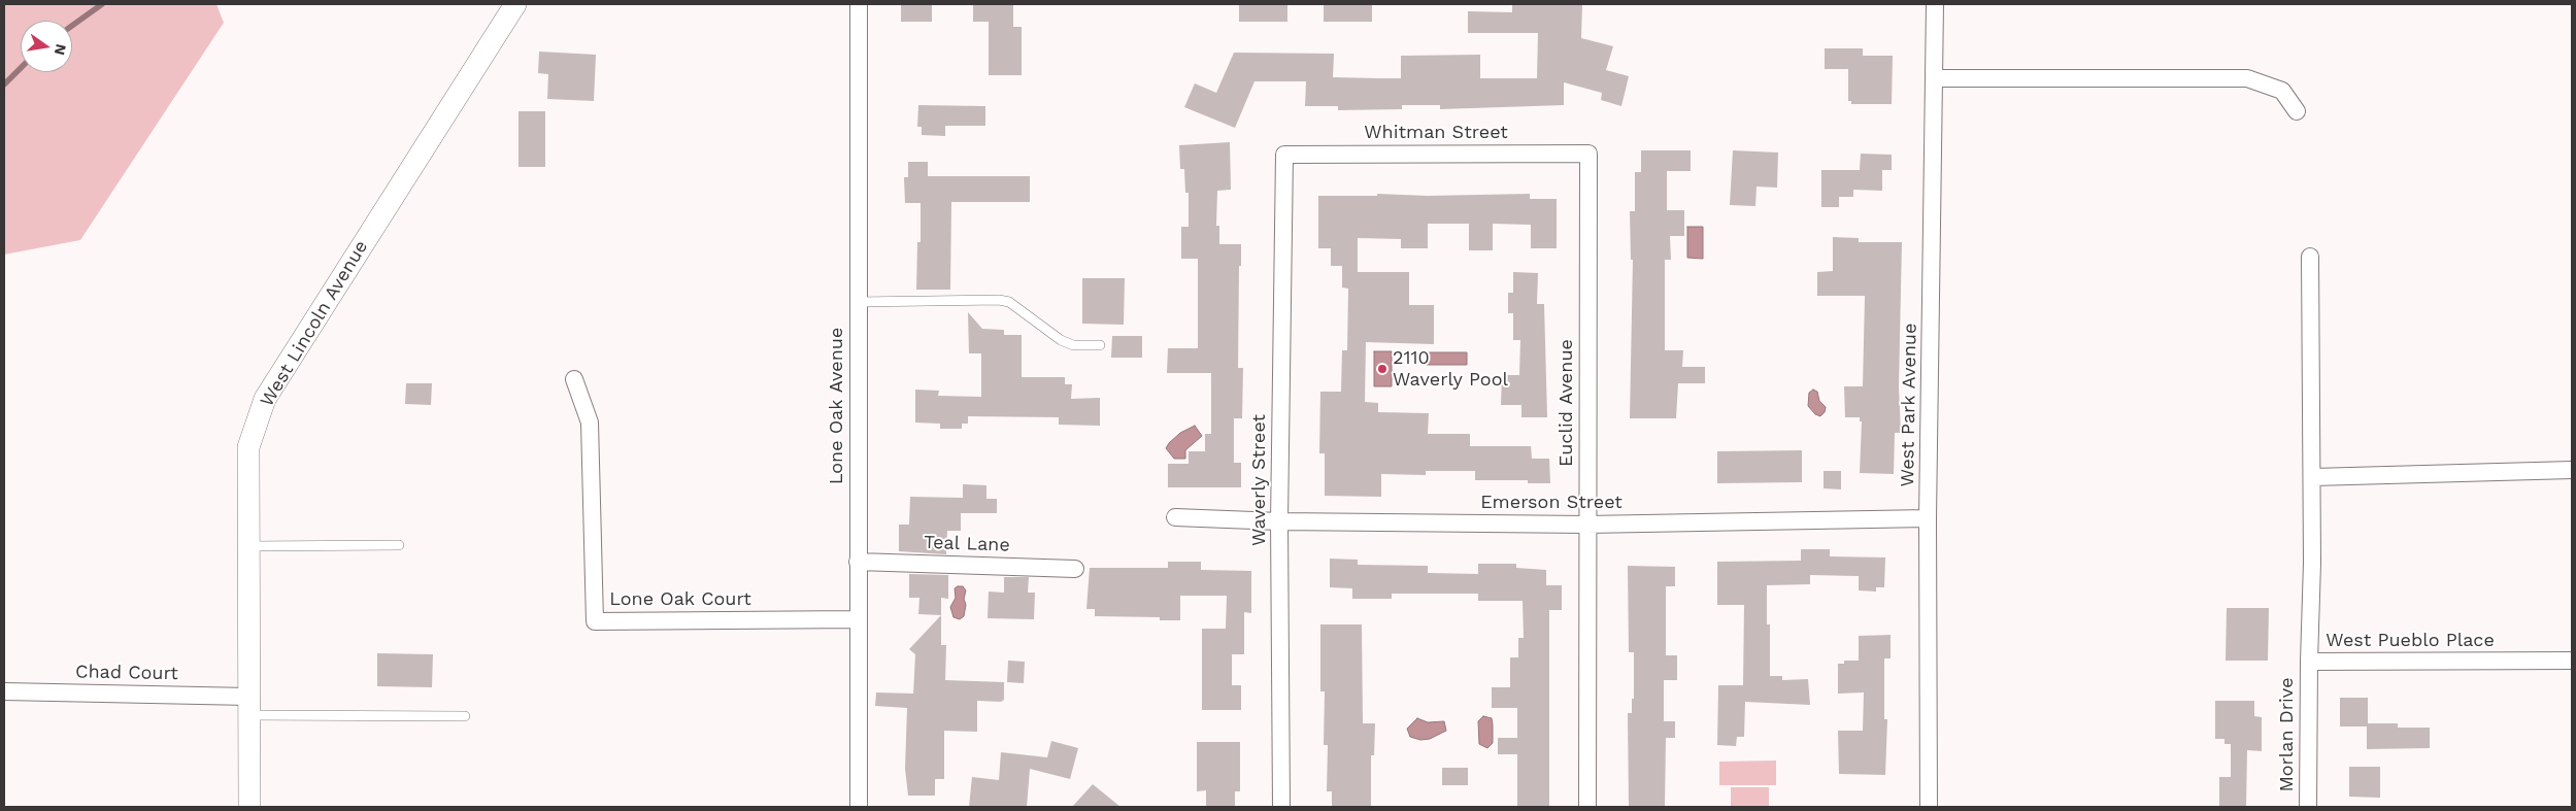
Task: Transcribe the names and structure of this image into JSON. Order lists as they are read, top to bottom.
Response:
{
  "streets": {
    "street": [
      "Whitman Street",
      "West Lincoln Avenue",
      "Euclid Avenue",
      "West Park Avenue",
      "Lone Oak Avenue",
      "Waverly Street",
      "Emerson Street",
      "Teal Lane",
      "Lone Oak Court",
      "West Pueblo Place",
      "Chad Court",
      "Morlan Drive"
    ]
  },
  "crossings": [
    ["Whitman Street", "Euclid Avenue"],
    ["Whitman Street", "Waverly Street"],
    ["West Lincoln Avenue", "Chad Court"],
    ["Euclid Avenue", "Emerson Street"],
    ["West Park Avenue", "Emerson Street"],
    ["Lone Oak Avenue", "Teal Lane"],
    ["Lone Oak Avenue", "Lone Oak Court"],
    ["Waverly Street", "Emerson Street"],
    ["West Pueblo Place", "Morlan Drive"]
  ],
  "places": ["2110 Waverly Pool"],
  "north": "right"
}
